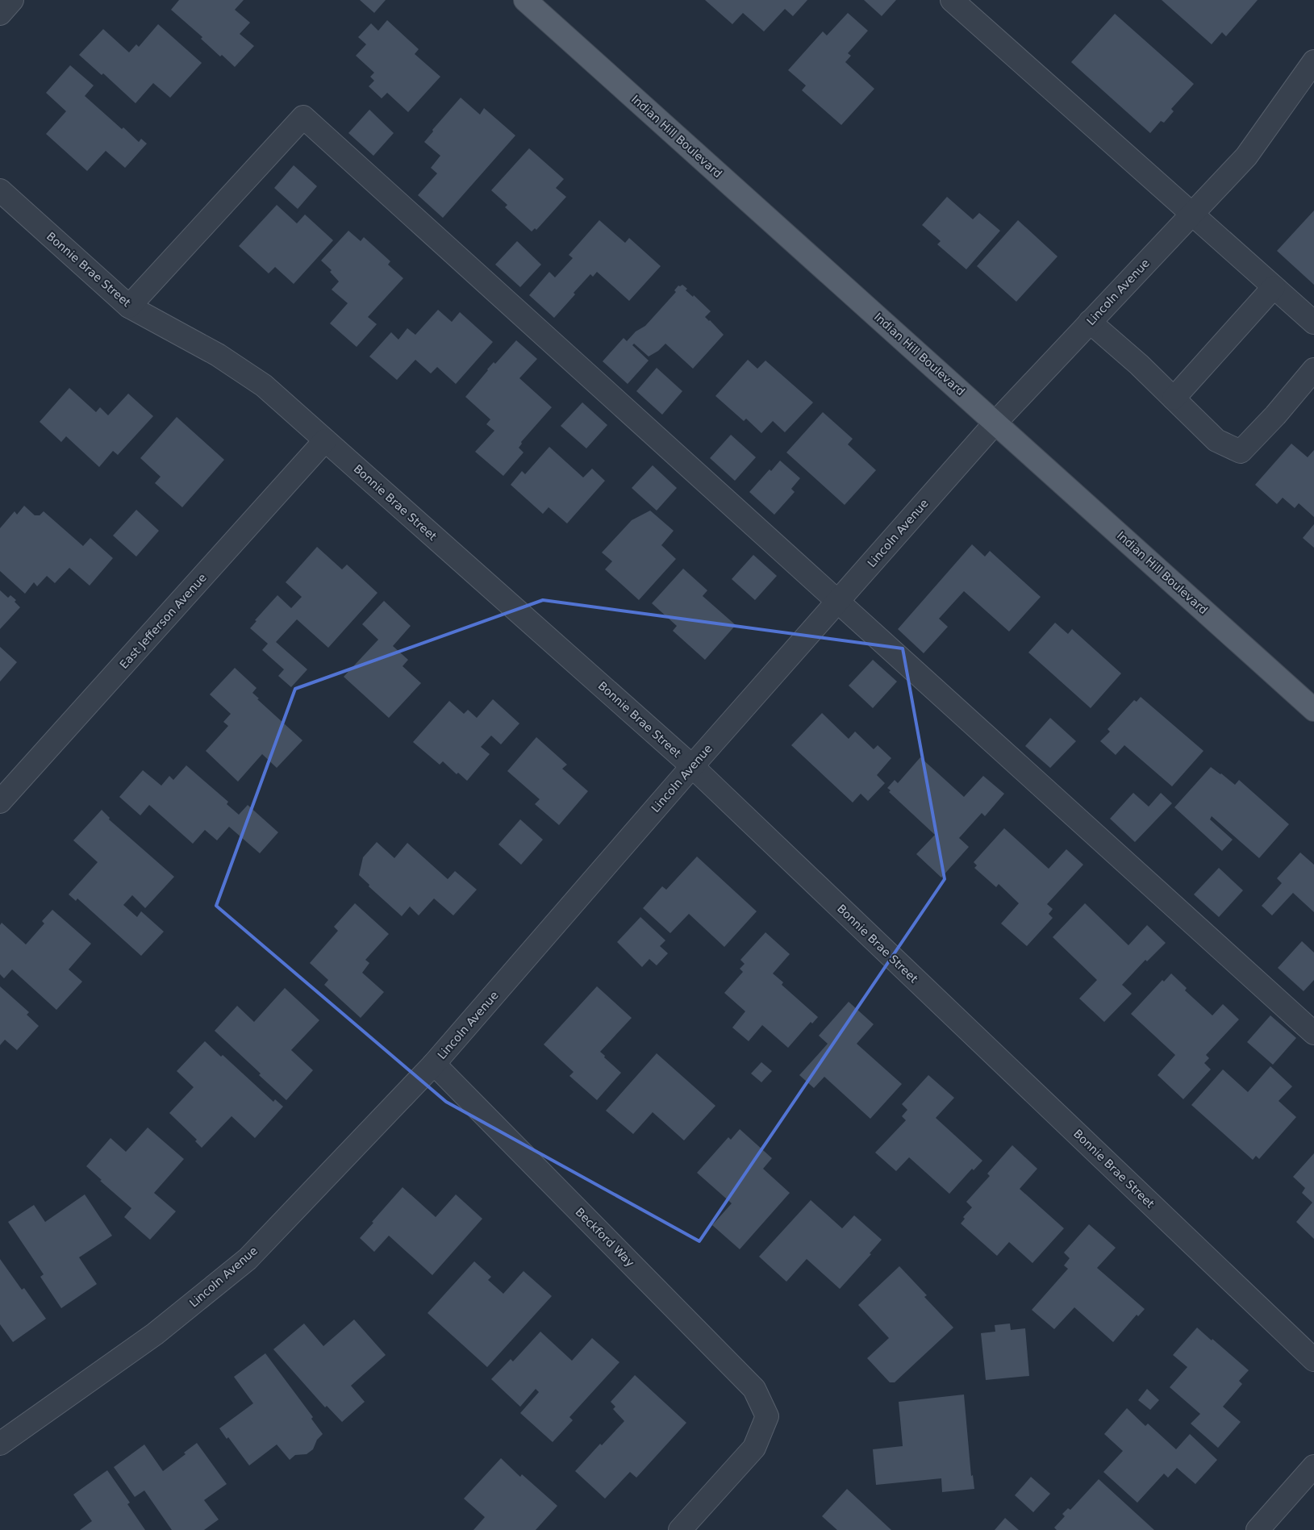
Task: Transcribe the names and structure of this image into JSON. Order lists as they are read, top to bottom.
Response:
{
  "streets": {
    "main road": ["Indian Hill Boulevard"],
    "street": [
      "Bonnie Brae Street",
      "Lincoln Avenue",
      "East Jefferson Avenue",
      "Beckford Way"
    ]
  },
  "crossings": [
    ["Indian Hill Boulevard", "Lincoln Avenue"],
    ["Bonnie Brae Street", "Lincoln Avenue"],
    ["Bonnie Brae Street", "East Jefferson Avenue"],
    ["Lincoln Avenue", "Beckford Way"]
  ]
}
